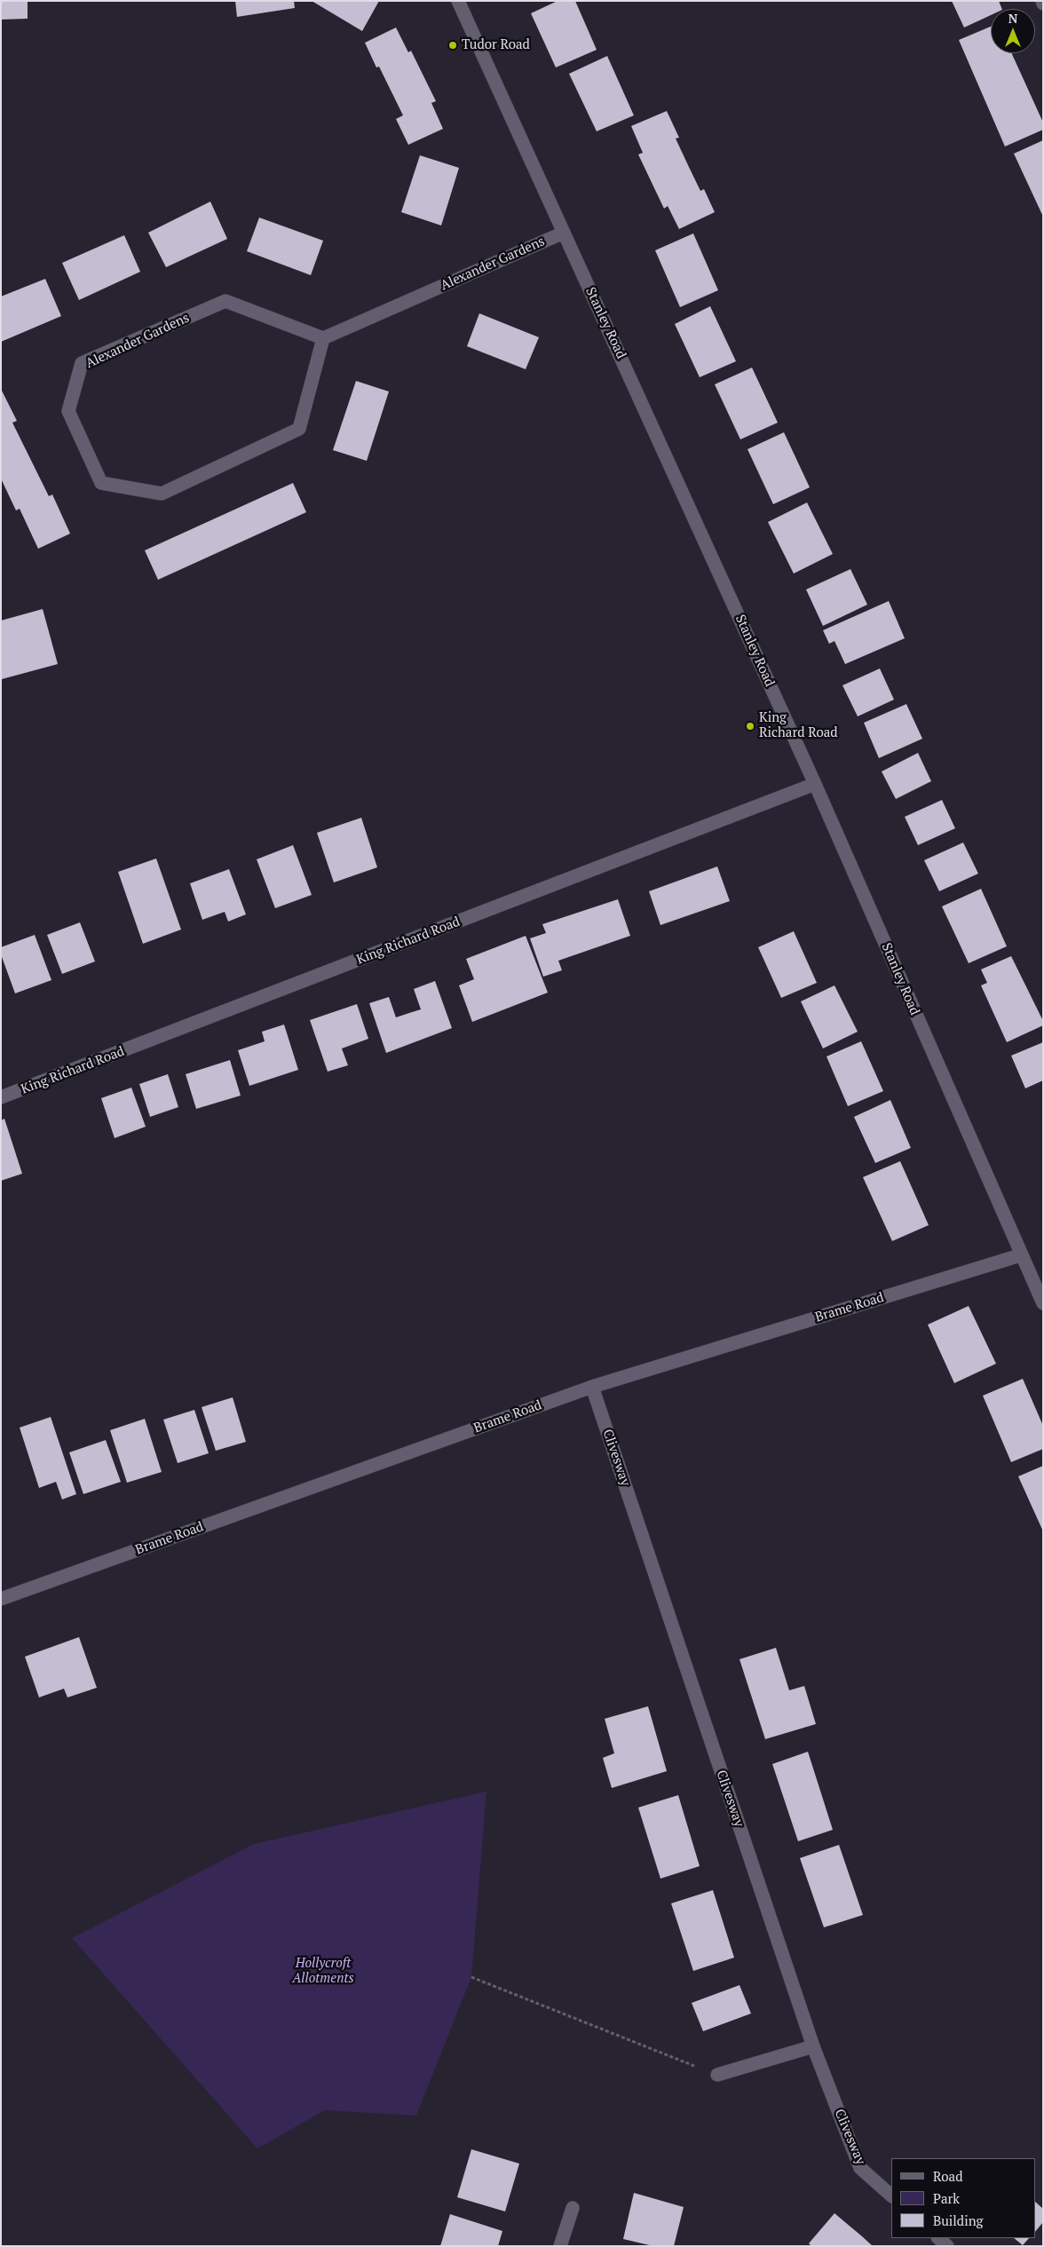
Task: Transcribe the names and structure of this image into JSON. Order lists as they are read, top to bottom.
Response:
{
  "streets": {
    "street": [
      "Alexander Gardens",
      "Stanley Road",
      "King Richard Road",
      "Brame Road",
      "Clivesway"
    ]
  },
  "crossings": [
    ["Alexander Gardens", "Stanley Road"],
    ["Stanley Road", "King Richard Road"],
    ["Stanley Road", "Brame Road"],
    ["Brame Road", "Clivesway"]
  ],
  "parks": ["Hollycroft Allotments"],
  "places": ["Tudor Road", "King Richard Road"],
  "legend": ["Road", "Park", "Building"],
  "north": "top"
}
